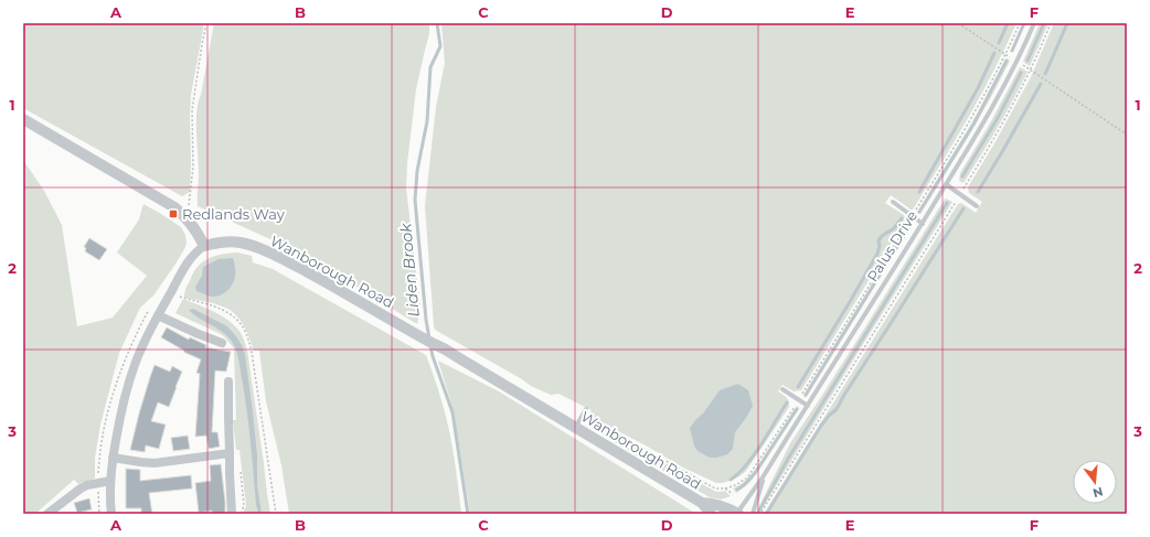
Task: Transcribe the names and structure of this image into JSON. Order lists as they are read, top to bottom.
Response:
{
  "streets": {
    "street": ["Wanborough Road"],
    "lane": ["Palus Drive"]
  },
  "crossings": [
    ["Palus Drive", "Wanborough Road"]
  ],
  "water": ["Liden Brook"],
  "places": {
    "transit": ["Redlands Way"]
  },
  "north": "bottom",
  "grid": {
    "columns": [
      "A",
      "B",
      "C",
      "D",
      "E",
      "F"
    ],
    "rows": ["1", "2", "3"]
  }
}
